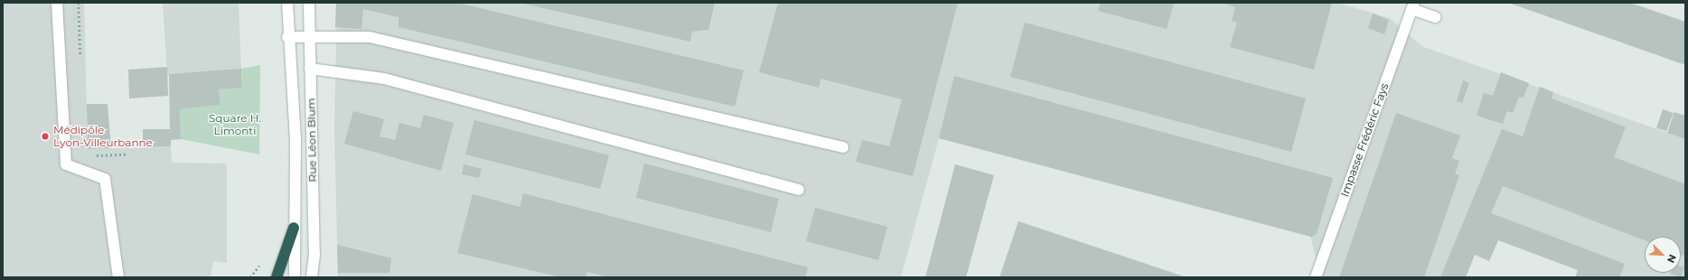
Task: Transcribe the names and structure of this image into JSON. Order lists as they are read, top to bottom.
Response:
{
  "streets": {
    "main road": ["Rue Léon Blum", "Impasse Frédéric Fays"]
  },
  "parks": ["Square H. Limonti"],
  "places": ["Médipôle Lyon-Villeurbanne"],
  "north": "bottom right"
}
